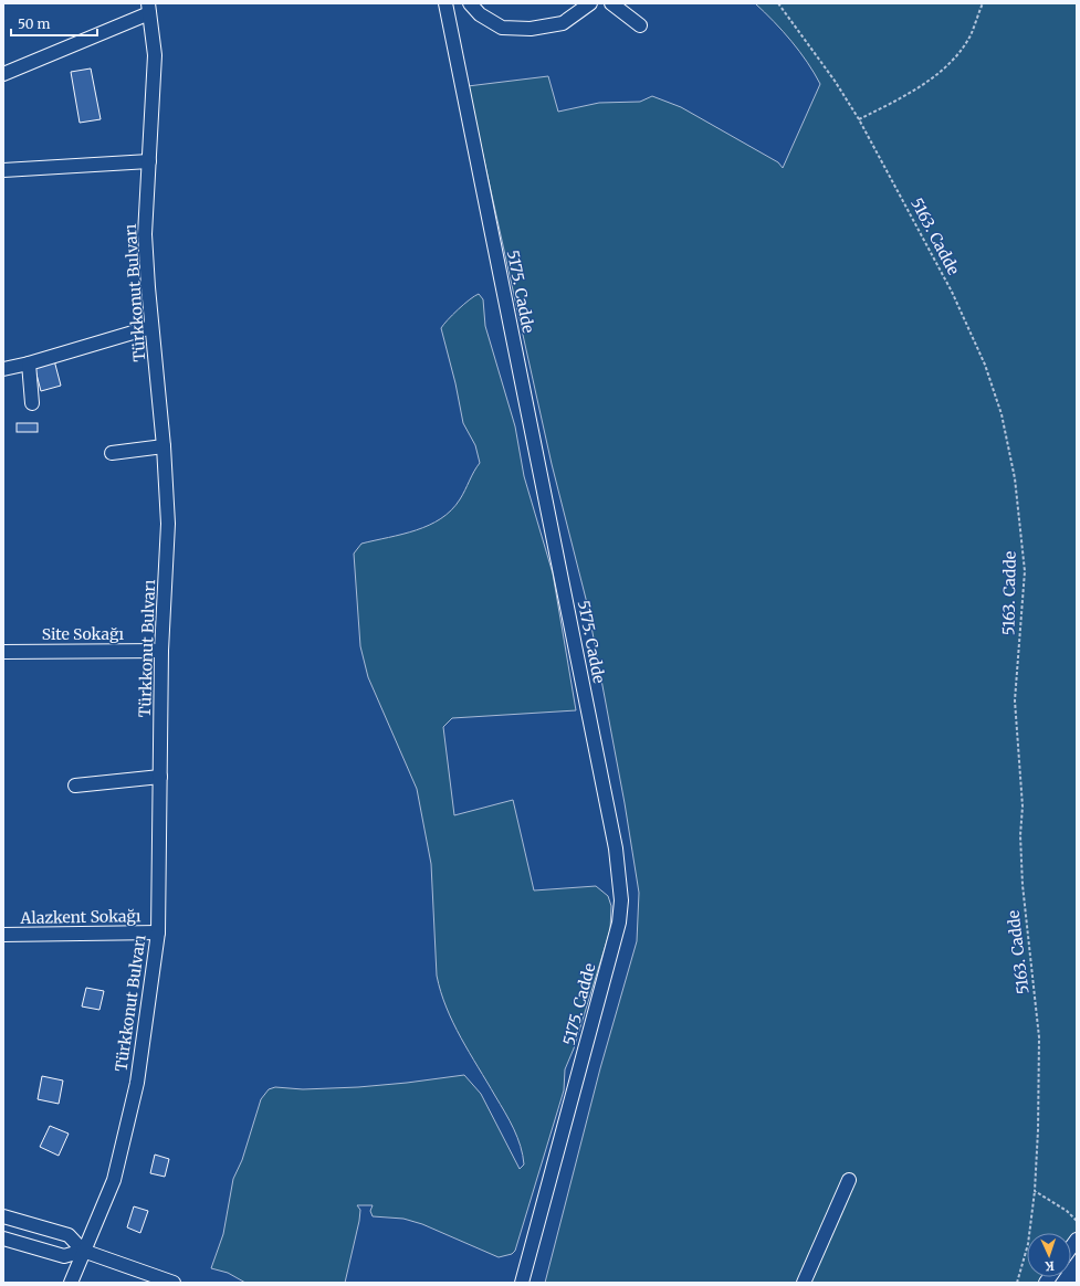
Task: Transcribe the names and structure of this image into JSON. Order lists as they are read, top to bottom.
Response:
{
  "streets": {
    "street": [
      "5175. Cadde",
      "Türkkonut Bulvarı",
      "Site Sokağı",
      "Alazkent Sokağı"
    ],
    "path": ["5163. Cadde"]
  },
  "crossings": [
    ["Türkkonut Bulvarı", "Site Sokağı"],
    ["Türkkonut Bulvarı", "Alazkent Sokağı"]
  ],
  "scale_bar": "50 m",
  "north": "bottom"
}
